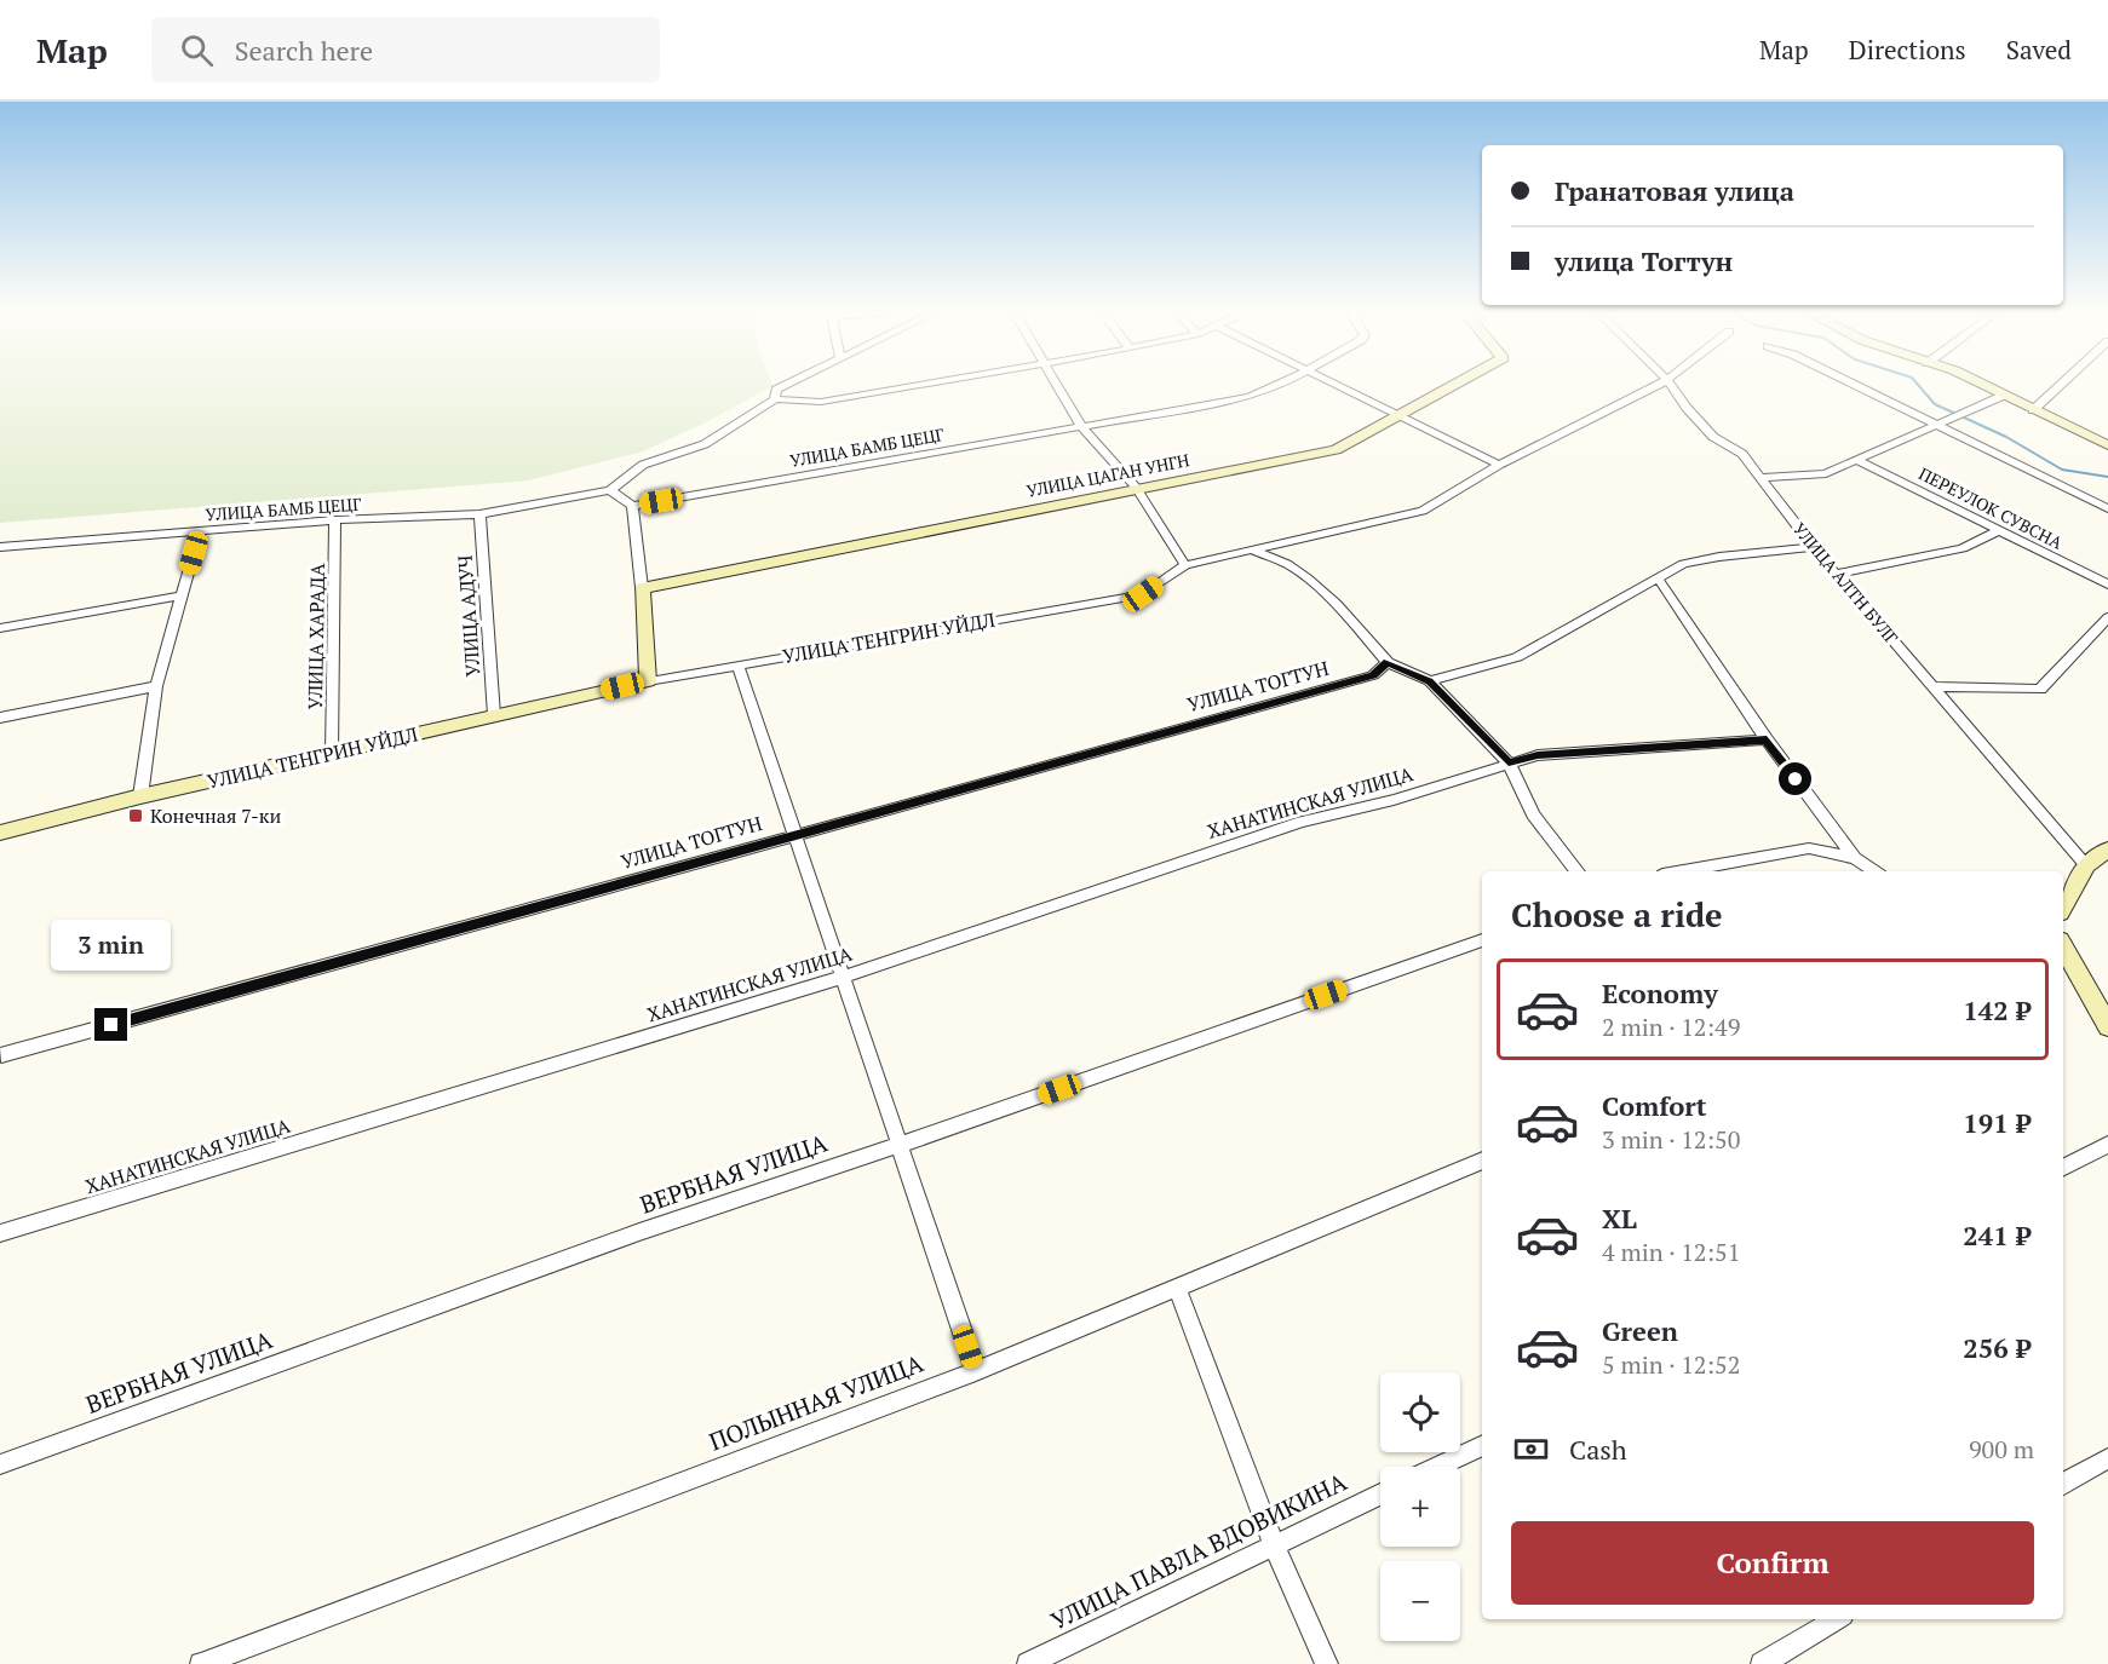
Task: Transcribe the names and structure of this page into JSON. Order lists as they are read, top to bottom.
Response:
{
  "streets": {
    "street": [
      "УЛИЦА БАМБ ЦЕЦГ",
      "УЛИЦА ЦАГАН УНГН",
      "ПЕРЕУЛОК СУВСНА",
      "УЛИЦА АЛТН БУЛГ",
      "УЛИЦА АДУЧ",
      "УЛИЦА ХАРАДА",
      "УЛИЦА ТЕНГРИН УЙДЛ",
      "УЛИЦА ТОГТУН",
      "ХАНАТИНСКАЯ УЛИЦА",
      "ВЕРБНАЯ УЛИЦА",
      "ПОЛЫННАЯ УЛИЦА",
      "УЛИЦА ПАВЛА ВДОВИКИНА"
    ]
  },
  "crossings": [
    ["УЛИЦА БАМБ ЦЕЦГ", "УЛИЦА АДУЧ"],
    ["УЛИЦА БАМБ ЦЕЦГ", "УЛИЦА ХАРАДА"],
    ["УЛИЦА АДУЧ", "УЛИЦА ТЕНГРИН УЙДЛ"],
    ["УЛИЦА ХАРАДА", "УЛИЦА ТЕНГРИН УЙДЛ"]
  ],
  "places": {
    "transit": ["Конечная 7-ки"]
  },
  "page": {
    "header": "Map",
    "search": "Search here",
    "nav": ["Map", "Directions", "Saved"],
    "banner": ["Гранатовая улица", "улица Тогтун"],
    "heading": "Choose a ride",
    "bubble": "3 min",
    "list": [
      {
        "name": "Economy",
        "note": "2 min · 12:49",
        "value": "142 ₽"
      },
      {
        "name": "Comfort",
        "note": "3 min · 12:50",
        "value": "191 ₽"
      },
      {
        "name": "XL",
        "note": "4 min · 12:51",
        "value": "241 ₽"
      },
      {
        "name": "Green",
        "note": "5 min · 12:52",
        "value": "256 ₽"
      }
    ],
    "map_buttons": ["+", "−"],
    "pay": ["Cash", "900 m"],
    "buttons": "Confirm"
  }
}
